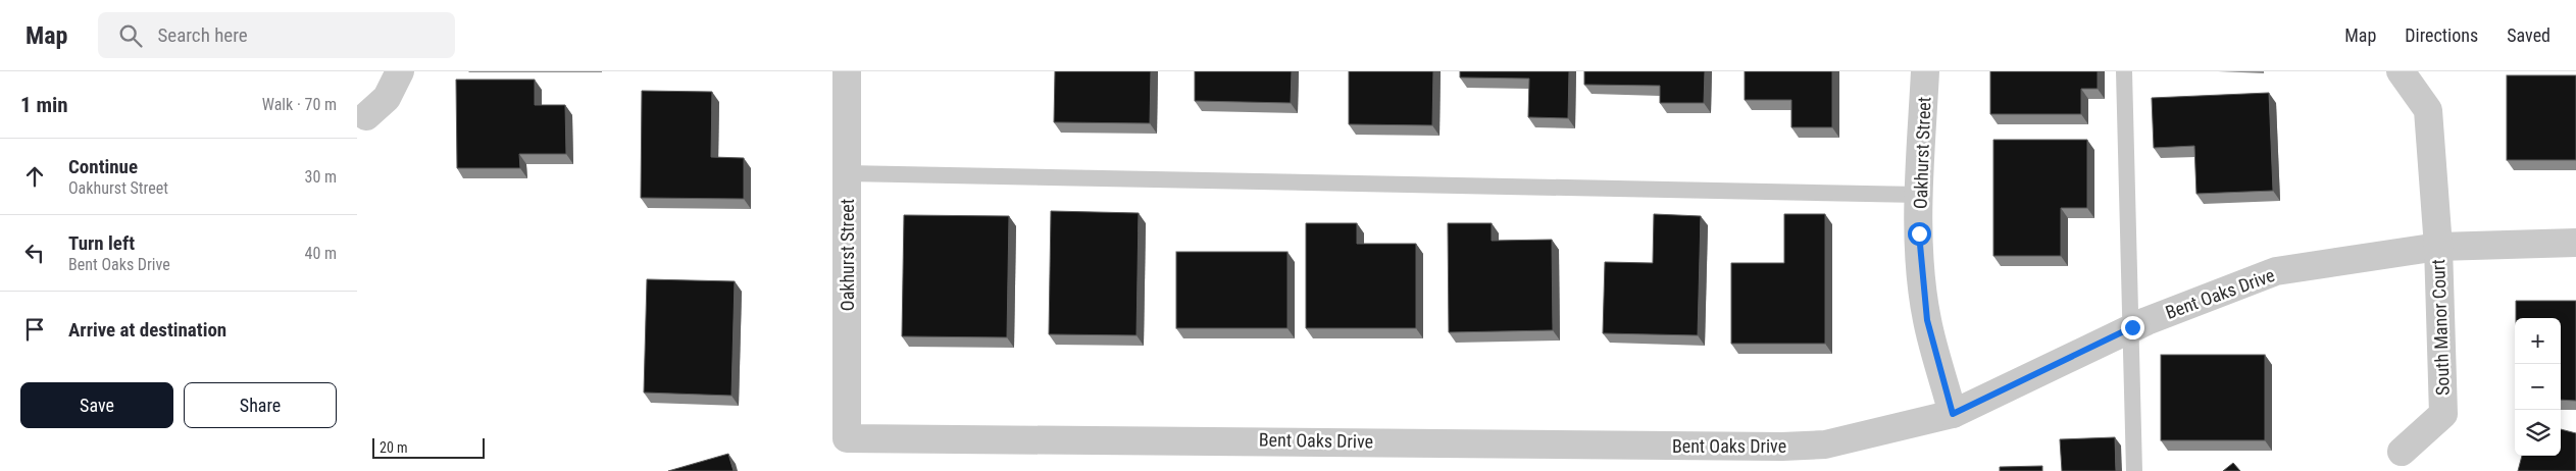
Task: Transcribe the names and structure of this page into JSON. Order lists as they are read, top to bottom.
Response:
{
  "streets": {
    "street": ["Oakhurst Street", "Bent Oaks Drive", "South Manor Court"]
  },
  "crossings": [
    ["Oakhurst Street", "Bent Oaks Drive"],
    ["Bent Oaks Drive", "South Manor Court"]
  ],
  "scale_bar": "20 m",
  "page": {
    "header": "Map",
    "search": "Search here",
    "nav": ["Map", "Directions", "Saved"],
    "heading": ["1 min", "Walk · 70 m"],
    "list": [
      ["Continue", "Oakhurst Street", "30 m"],
      ["Turn left", "Bent Oaks Drive", "40 m"],
      "Arrive at destination"
    ],
    "map_buttons": ["+", "−"],
    "buttons": ["Save", "Share"],
    "scale": "20 m"
  }
}
